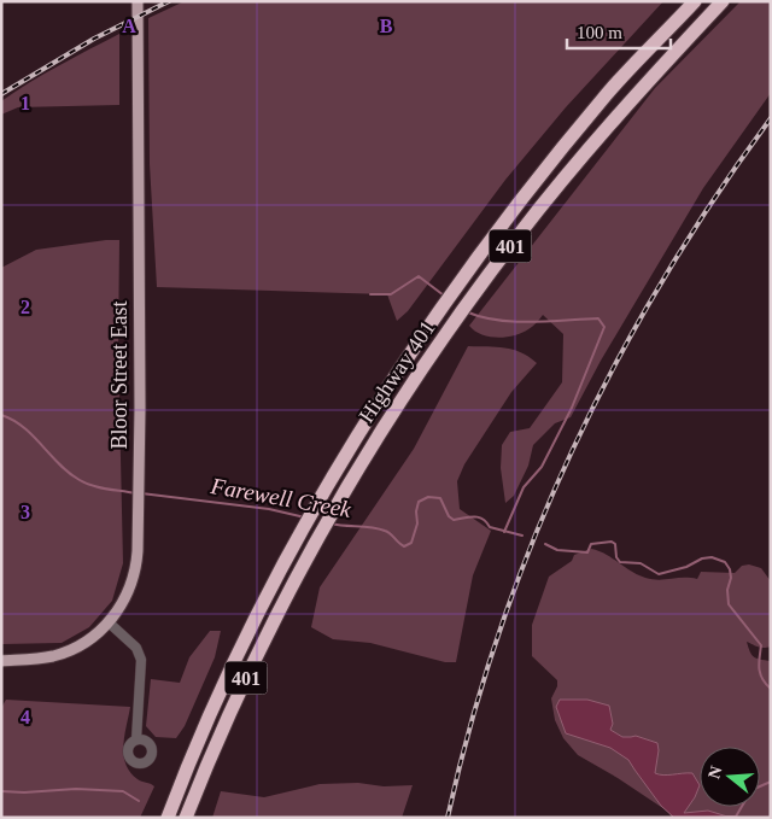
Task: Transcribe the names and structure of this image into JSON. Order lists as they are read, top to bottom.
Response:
{
  "streets": {
    "highway": ["401", "Highway 401"],
    "main road": ["Bloor Street East"]
  },
  "water": ["Farewell Creek"],
  "scale_bar": "100 m",
  "north": "left",
  "grid": {
    "columns": ["A", "B"],
    "rows": [
      "1",
      "2",
      "3",
      "4"
    ]
  }
}
